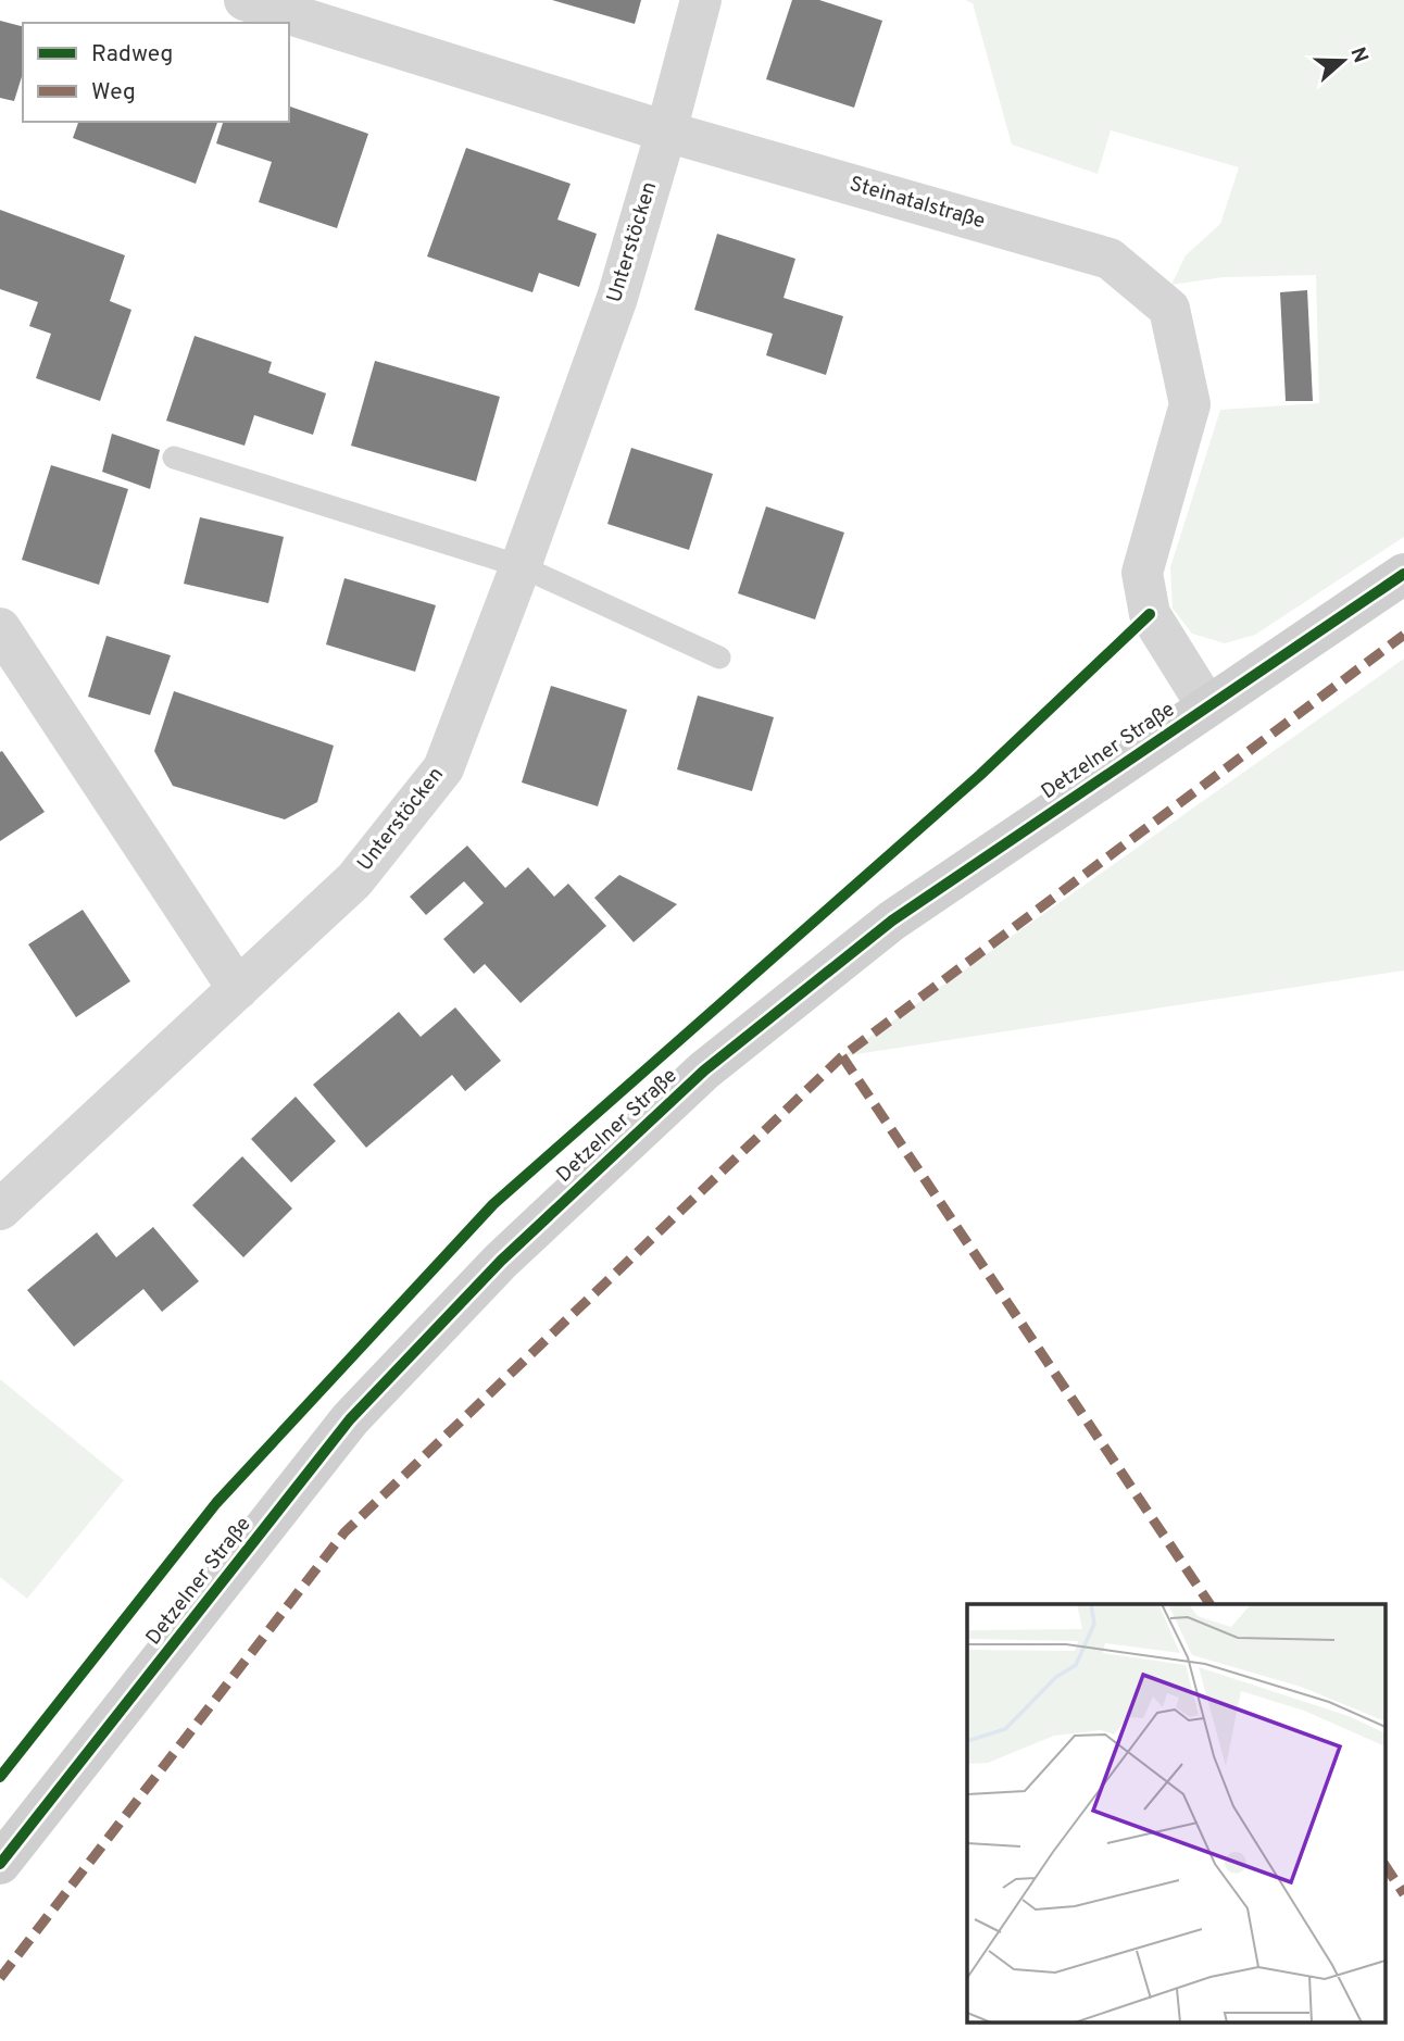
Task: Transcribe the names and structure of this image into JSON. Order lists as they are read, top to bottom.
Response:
{
  "streets": {
    "street": ["Steinatalstraße", "Unterstöcken", "Detzelner Straße"]
  },
  "crossings": [
    ["Steinatalstraße", "Unterstöcken"],
    ["Steinatalstraße", "Detzelner Straße"]
  ],
  "legend": ["Radweg", "Weg"],
  "north": "right"
}
